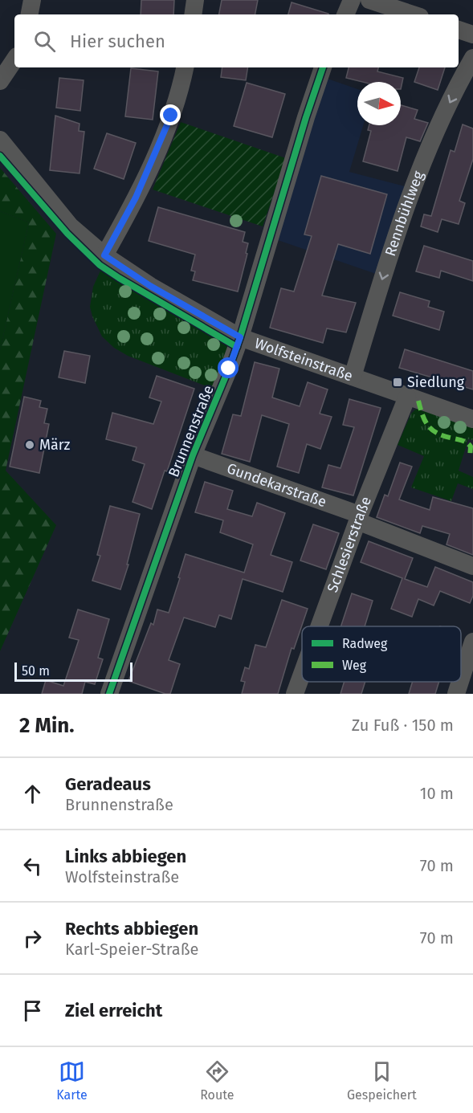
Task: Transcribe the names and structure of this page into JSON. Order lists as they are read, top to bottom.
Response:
{
  "streets": {
    "street": [
      "Rennbühlweg",
      "Wolfsteinstraße",
      "Brunnenstraße",
      "Gundekarstraße",
      "Schlesierstraße"
    ]
  },
  "crossings": [
    ["Rennbühlweg", "Wolfsteinstraße"],
    ["Wolfsteinstraße", "Brunnenstraße"],
    ["Wolfsteinstraße", "Schlesierstraße"],
    ["Brunnenstraße", "Gundekarstraße"],
    ["Gundekarstraße", "Schlesierstraße"]
  ],
  "one_way": ["Rennbühlweg"],
  "places": {
    "transit": ["Siedlung"],
    "other": ["März"]
  },
  "legend": ["Radweg", "Weg"],
  "scale_bar": "50 m",
  "north": "right",
  "page": {
    "search": "Hier suchen",
    "scale": "50 m",
    "heading": ["2 Min.", "Zu Fuß · 150 m"],
    "list": [
      ["Geradeaus", "Brunnenstraße", "10 m"],
      ["Links abbiegen", "Wolfsteinstraße", "70 m"],
      ["Rechts abbiegen", "Karl-Speier-Straße", "70 m"],
      "Ziel erreicht"
    ],
    "nav": ["Karte", "Route", "Gespeichert"]
  }
}
